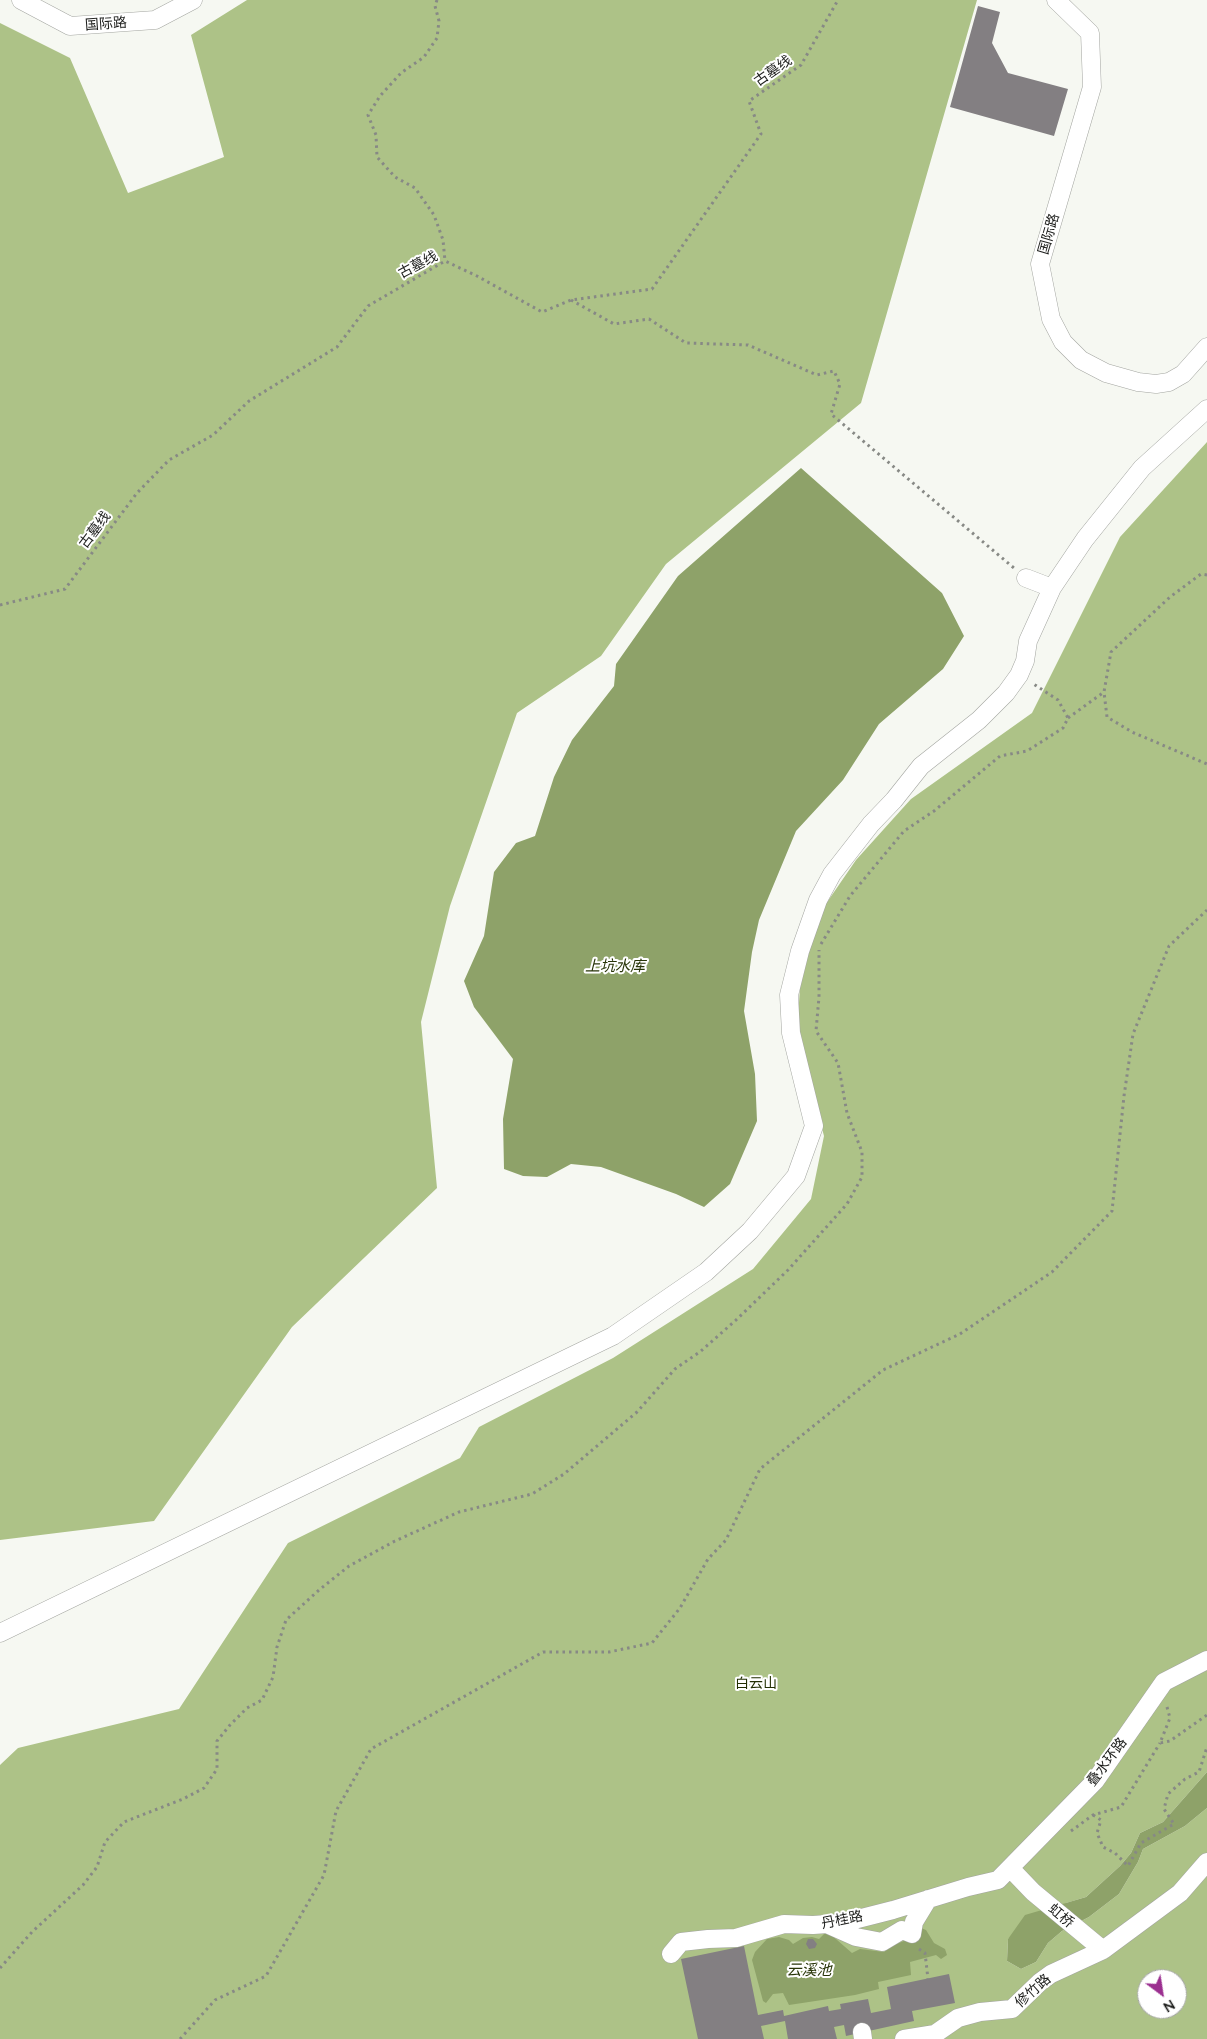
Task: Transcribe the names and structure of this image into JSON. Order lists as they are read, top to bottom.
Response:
{
  "streets": {
    "street": [
      "国际路",
      "叠水环路",
      "虹桥",
      "丹桂路",
      "修竹路"
    ],
    "path": ["古墓线"]
  },
  "crossings": [
    ["叠水环路", "虹桥"],
    ["叠水环路", "丹桂路"],
    ["虹桥", "丹桂路"],
    ["虹桥", "修竹路"]
  ],
  "water": ["上坑水库", "云溪池"],
  "parks": ["白云山"],
  "north": "bottom right"
}
